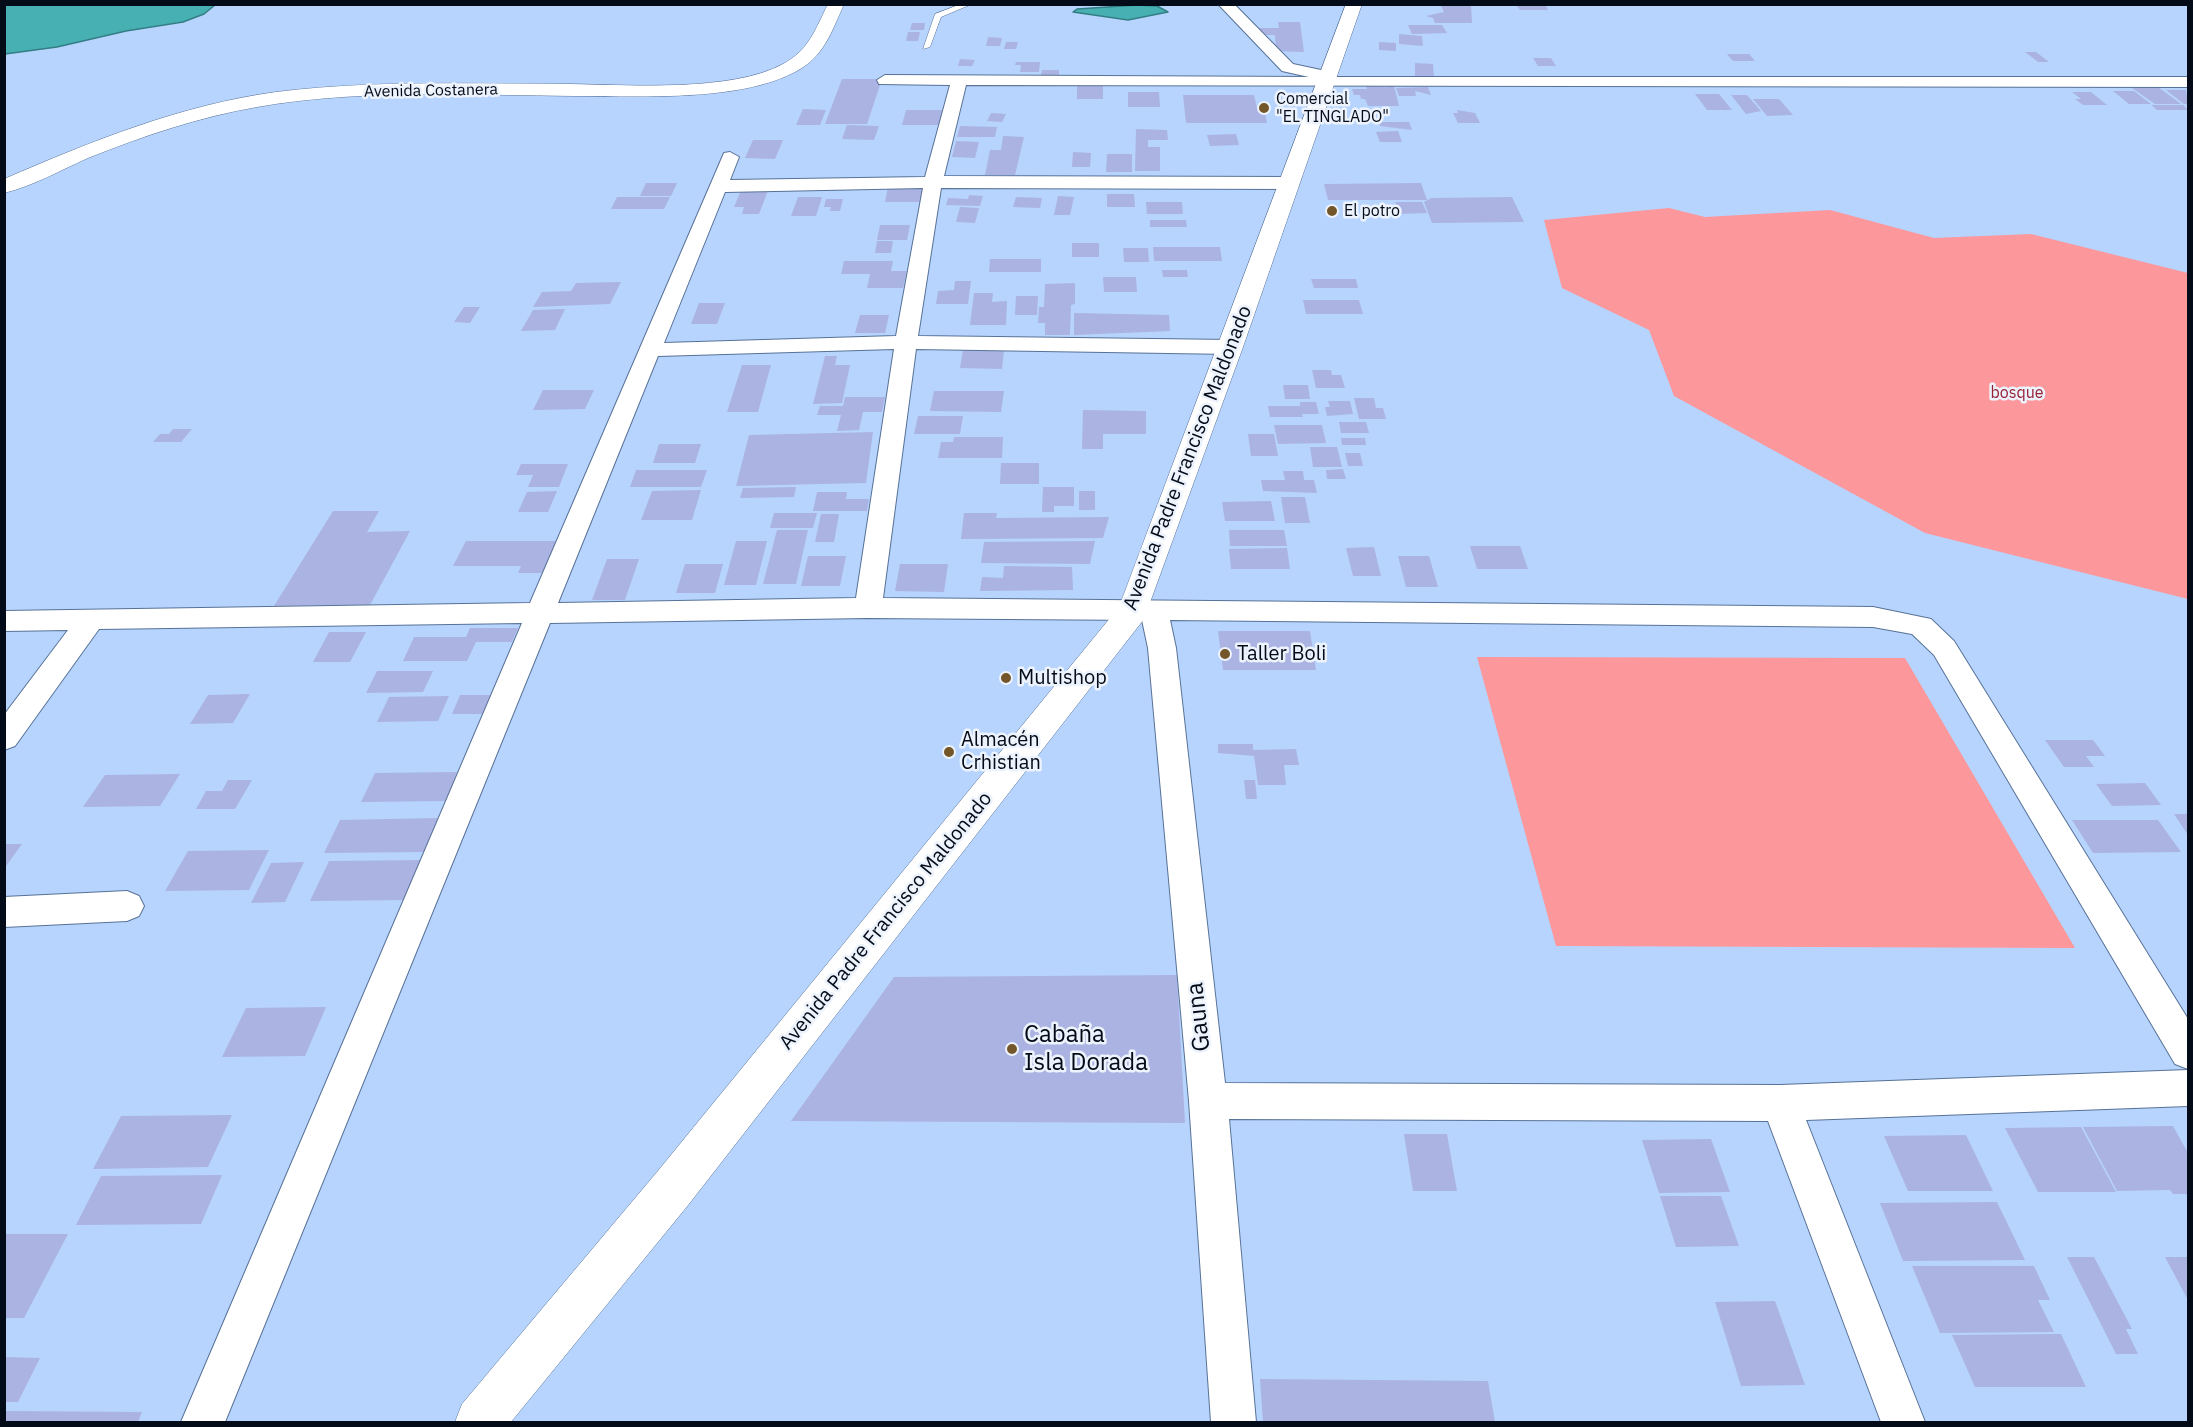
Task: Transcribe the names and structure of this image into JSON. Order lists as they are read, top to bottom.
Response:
{
  "streets": {
    "main road": ["Avenida Costanera", "Avenida Padre Francisco Maldonado"],
    "street": ["Gauna"]
  },
  "crossings": [
    ["Avenida Padre Francisco Maldonado", "Gauna"]
  ],
  "parks": ["bosque"],
  "places": [
    "Comercial \"EL TINGLADO\"",
    "El potro",
    "Taller Boli",
    "Multishop",
    "Almacén Crhistian",
    "Cabaña Isla Dorada"
  ]
}
